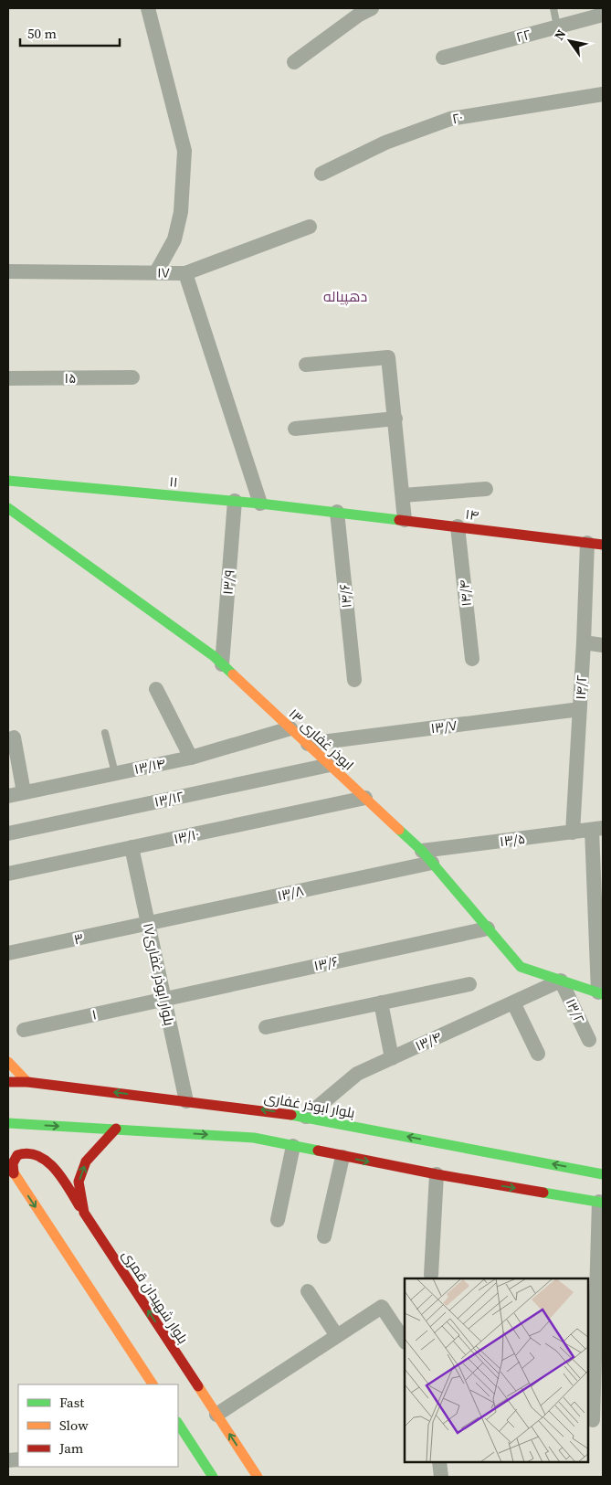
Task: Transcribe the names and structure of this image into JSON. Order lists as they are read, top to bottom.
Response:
{
  "streets": {
    "street": [
      "۲۲",
      "۲۰",
      "۱۷",
      "۱۵",
      "۱۱",
      "۱۴",
      "۱۳/۹",
      "۱۴/۴",
      "۱۴/۶",
      "۱۴/۲",
      "۱۳/۷",
      "۱۳ ابوذر غفاری",
      "۱۳/۱۴",
      "۱۳/۱۲",
      "۱۳/۱۰",
      "۱۳/۵",
      "۱۳/۸",
      "۳",
      "۱۳/۶",
      "بلوار ابوذر غفاری۱۷",
      "۱۳/۲",
      "۱",
      "۱۳/۴",
      "بلوار ابوذر غفاری",
      "بلوار شهیدان قمری"
    ]
  },
  "crossings": [
    ["۱۱", "۱۴"],
    ["۱۱", "۱۳/۹"],
    ["۱۱", "۱۴/۶"],
    ["۱۴", "۱۴/۴"],
    ["۱۴", "۱۴/۶"],
    ["۱۴", "۱۴/۲"],
    ["۱۳/۹", "۱۳ ابوذر غفاری"],
    ["۱۴/۲", "۱۳/۷"],
    ["۱۴/۲", "۱۳/۵"],
    ["۱۳/۷", "۱۳ ابوذر غفاری"],
    ["۱۳ ابوذر غفاری", "۱۳/۱۴"],
    ["۱۳ ابوذر غفاری", "۱۳/۱۲"],
    ["۱۳ ابوذر غفاری", "۱۳/۱۰"],
    ["۱۳ ابوذر غفاری", "۱۳/۵"],
    ["۱۳ ابوذر غفاری", "۱۳/۸"],
    ["۱۳ ابوذر غفاری", "۱۳/۶"],
    ["۱۳ ابوذر غفاری", "۱۳/۲"],
    ["۱۳ ابوذر غفاری", "۱۳/۴"],
    ["۱۳/۱۰", "بلوار ابوذر غفاری۱۷"],
    ["۱۳/۵", "۱۳/۸"],
    ["۱۳/۸", "۳"],
    ["۱۳/۸", "بلوار ابوذر غفاری۱۷"],
    ["۳", "بلوار ابوذر غفاری۱۷"],
    ["۱۳/۶", "بلوار ابوذر غفاری۱۷"],
    ["۱۳/۶", "۱"],
    ["بلوار ابوذر غفاری۱۷", "۱"],
    ["بلوار ابوذر غفاری۱۷", "بلوار ابوذر غفاری"],
    ["۱۳/۲", "۱۳/۴"],
    ["۱۳/۴", "بلوار ابوذر غفاری"]
  ],
  "districts": ["دهپیاله"],
  "legend": ["Fast", "Slow", "Jam"],
  "scale_bar": "50 m",
  "north": "top left"
}
